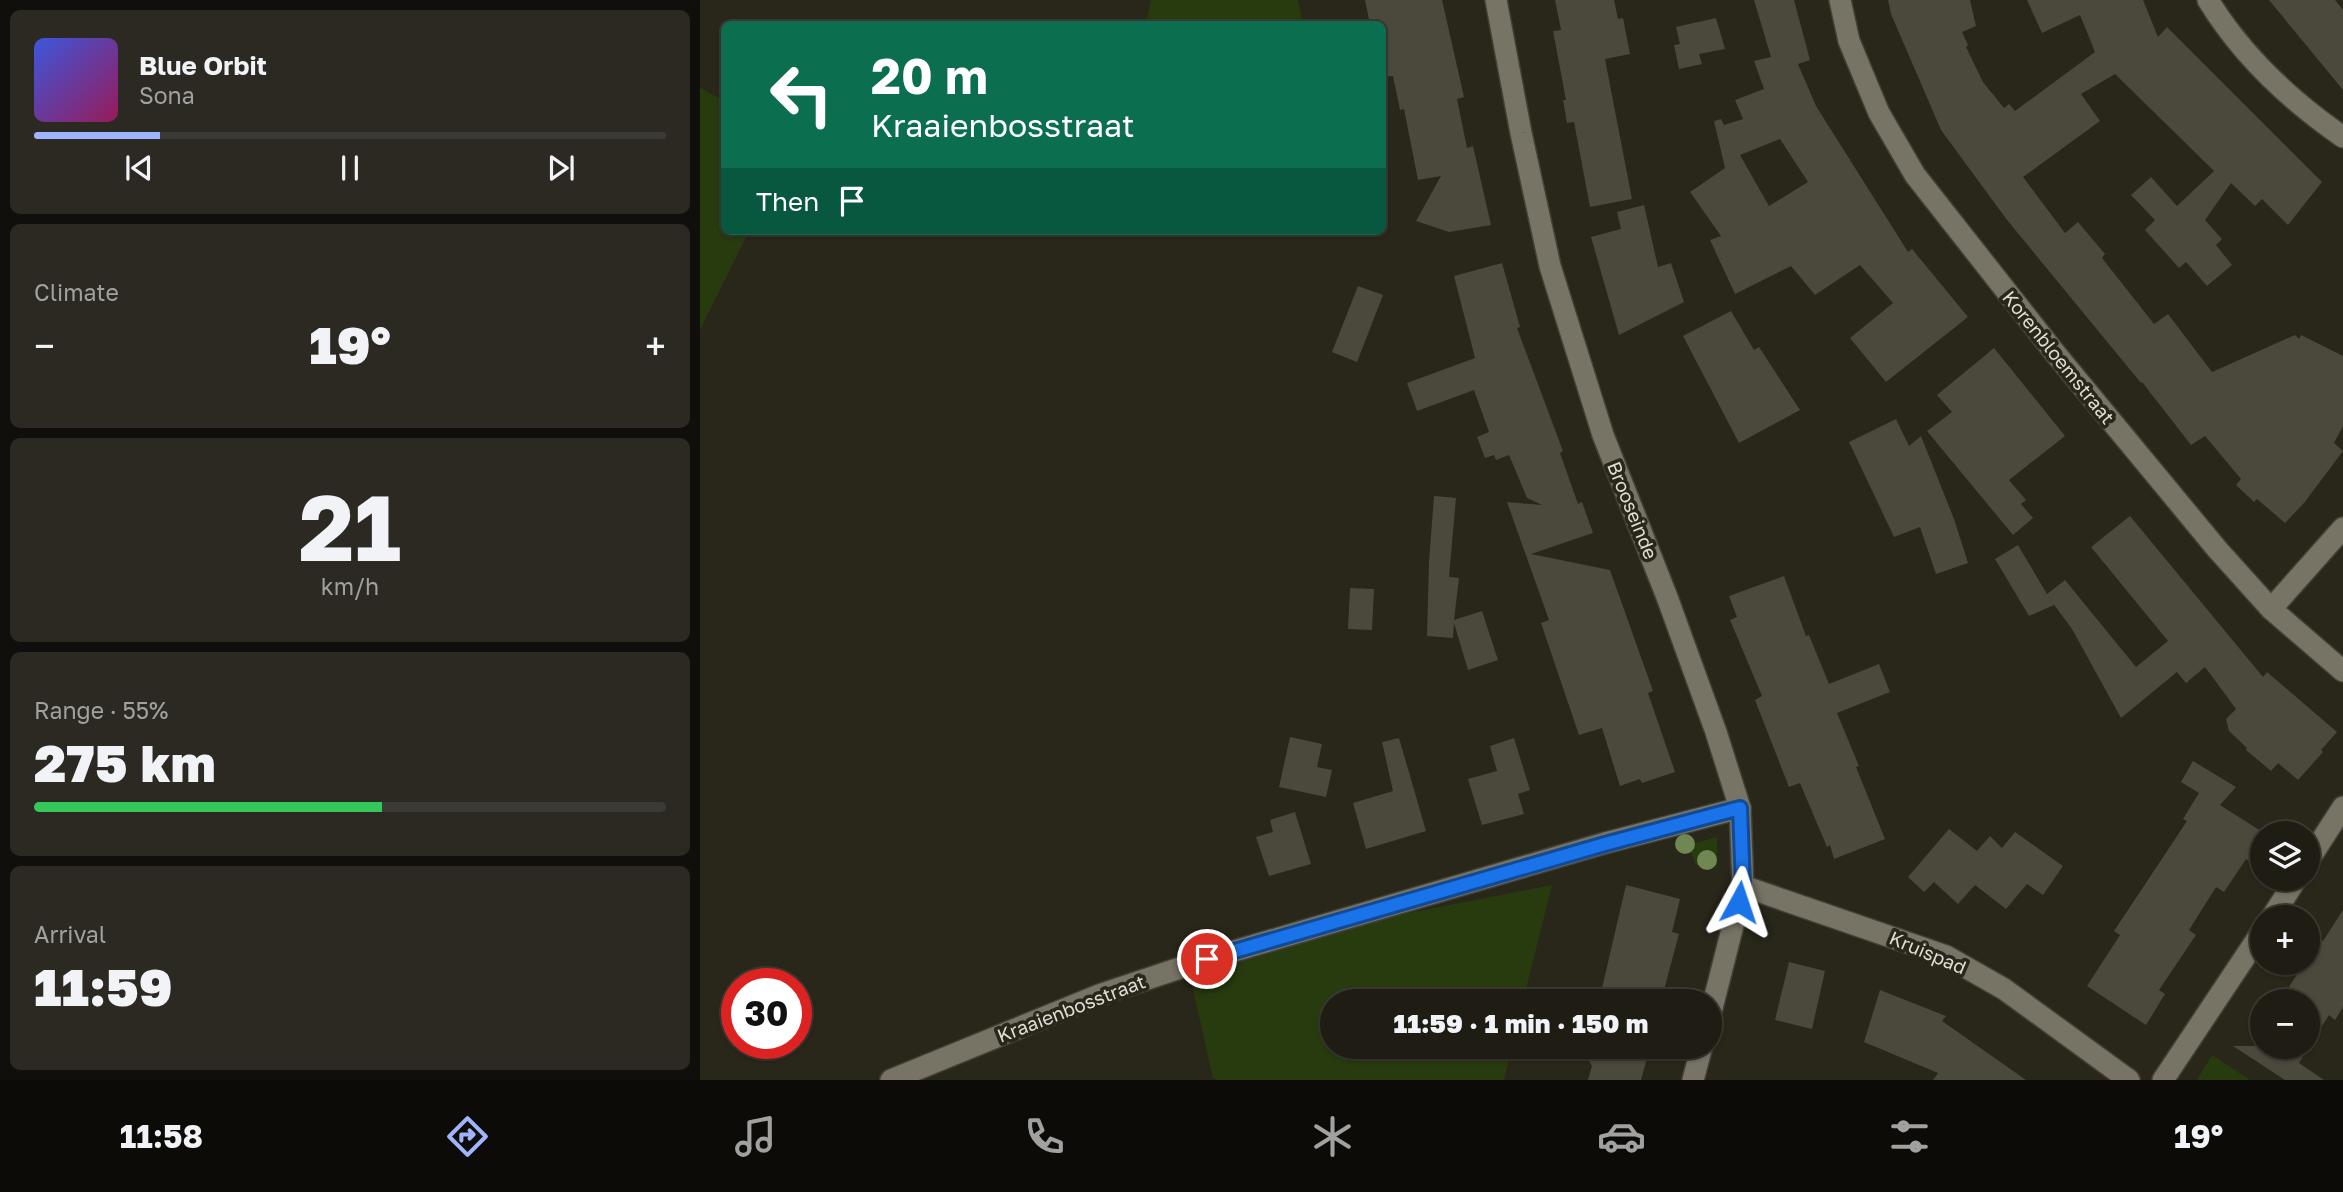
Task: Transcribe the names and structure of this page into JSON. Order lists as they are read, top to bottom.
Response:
{
  "streets": {
    "street": [
      "Korenbloemstraat",
      "Brooseinde",
      "Kruispad",
      "Kraaienbosstraat"
    ]
  },
  "crossings": [
    ["Brooseinde", "Kruispad"],
    ["Brooseinde", "Kraaienbosstraat"]
  ],
  "page": {
    "turn": ["20 m", "Kraaienbosstraat"],
    "song": ["Blue Orbit", "Sona"],
    "then": "Then",
    "tile": [
      "Climate",
      ["21", "km/h"],
      ["Range · 55%", "275 km"],
      ["Arrival", "11:59"]
    ],
    "heat": ["−", "19°", "+"],
    "map_buttons": ["+", "−"],
    "limit": "30",
    "trip": "11:59 · 1 min · 150 m",
    "tabs": ["11:58", "19°"]
  }
}
